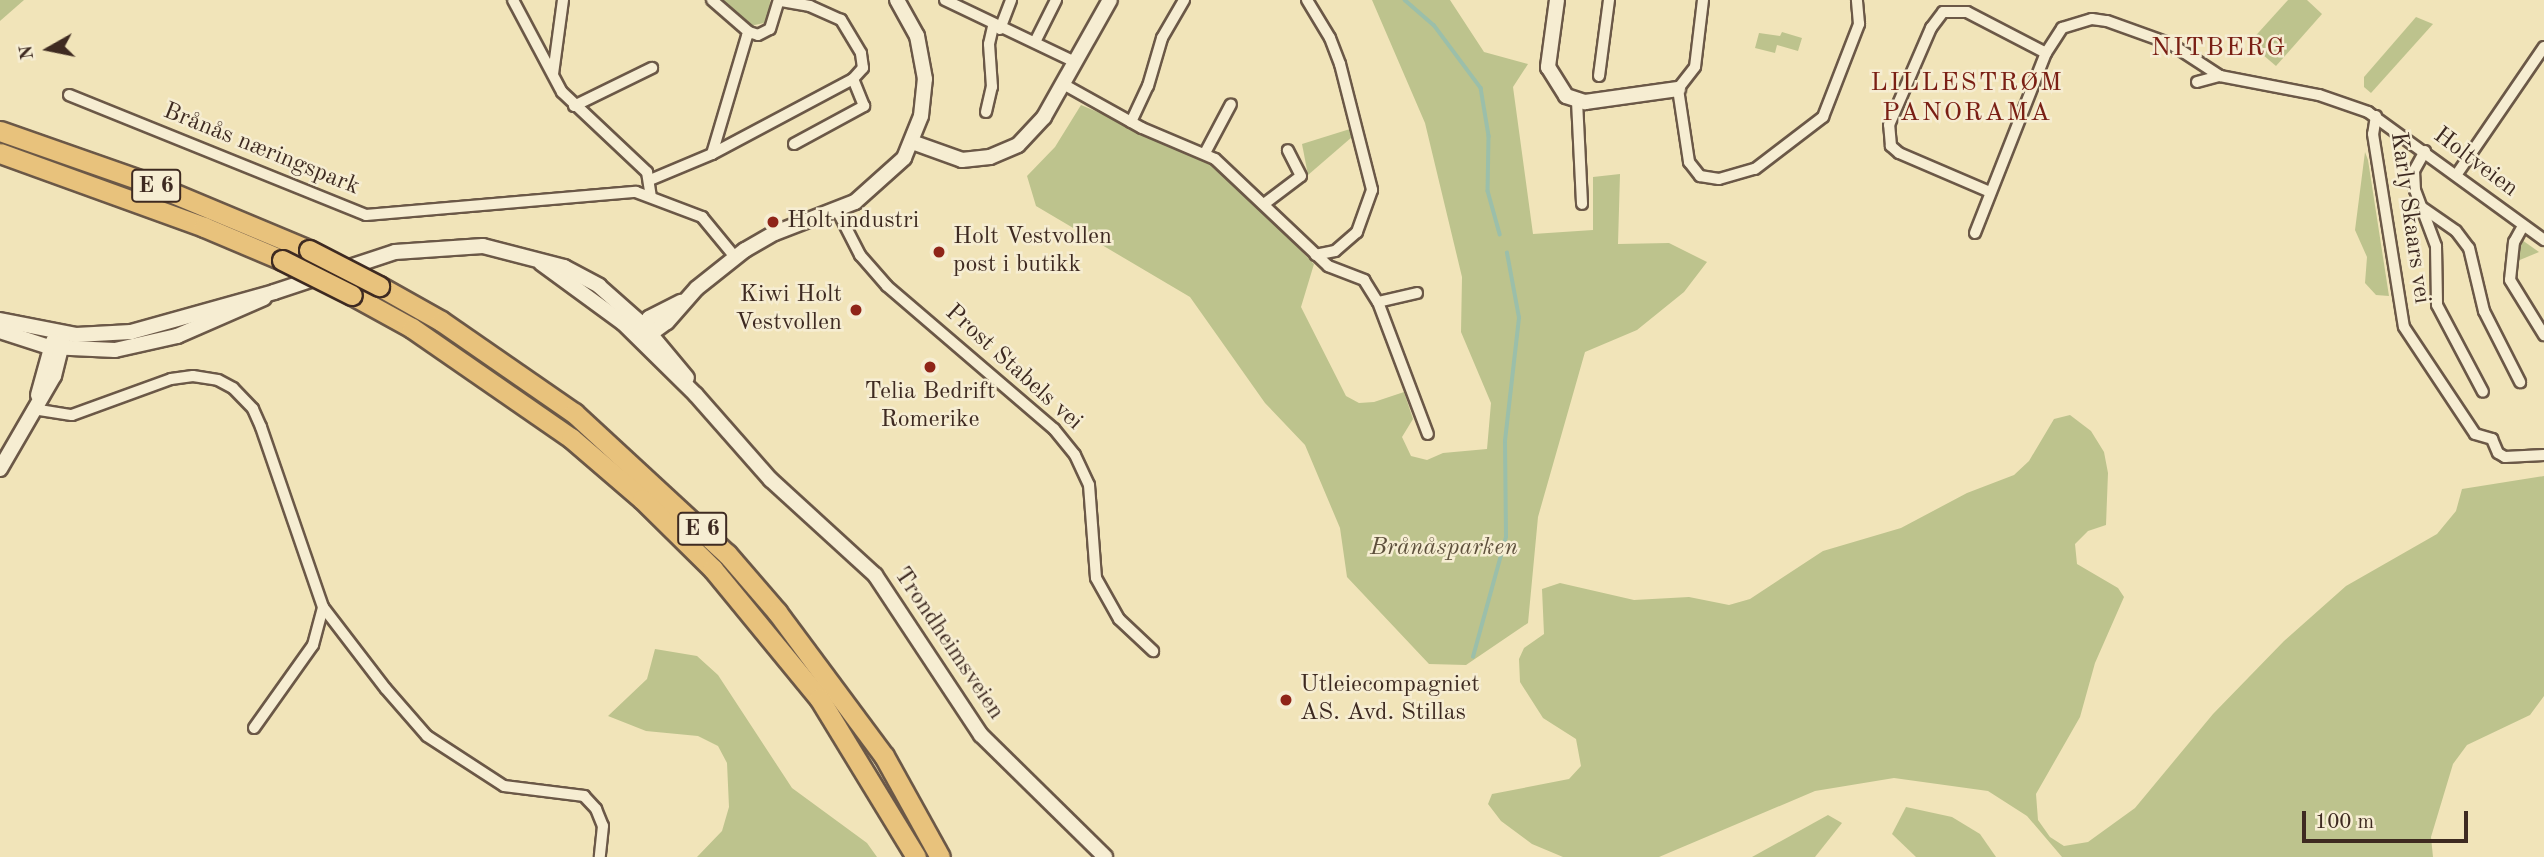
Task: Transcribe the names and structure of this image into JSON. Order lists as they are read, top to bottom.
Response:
{
  "streets": {
    "highway": ["E 6"],
    "main road": ["Trondheimsveien"],
    "street": [
      "Brånås næringspark",
      "Holtveien",
      "Karly Skaars vei",
      "Prost Stabels vei"
    ]
  },
  "crossings": [
    ["Holtveien", "Karly Skaars vei"]
  ],
  "districts": ["NITBERG", "LILLESTRØM PANORAMA"],
  "parks": ["Brånåsparken"],
  "places": [
    "Holt industri",
    "Holt Vestvollen post i butikk",
    "Kiwi Holt Vestvollen",
    "Telia Bedrift Romerike",
    "Utleiecompagniet AS. Avd. Stillas"
  ],
  "scale_bar": "100 m",
  "north": "left"
}
